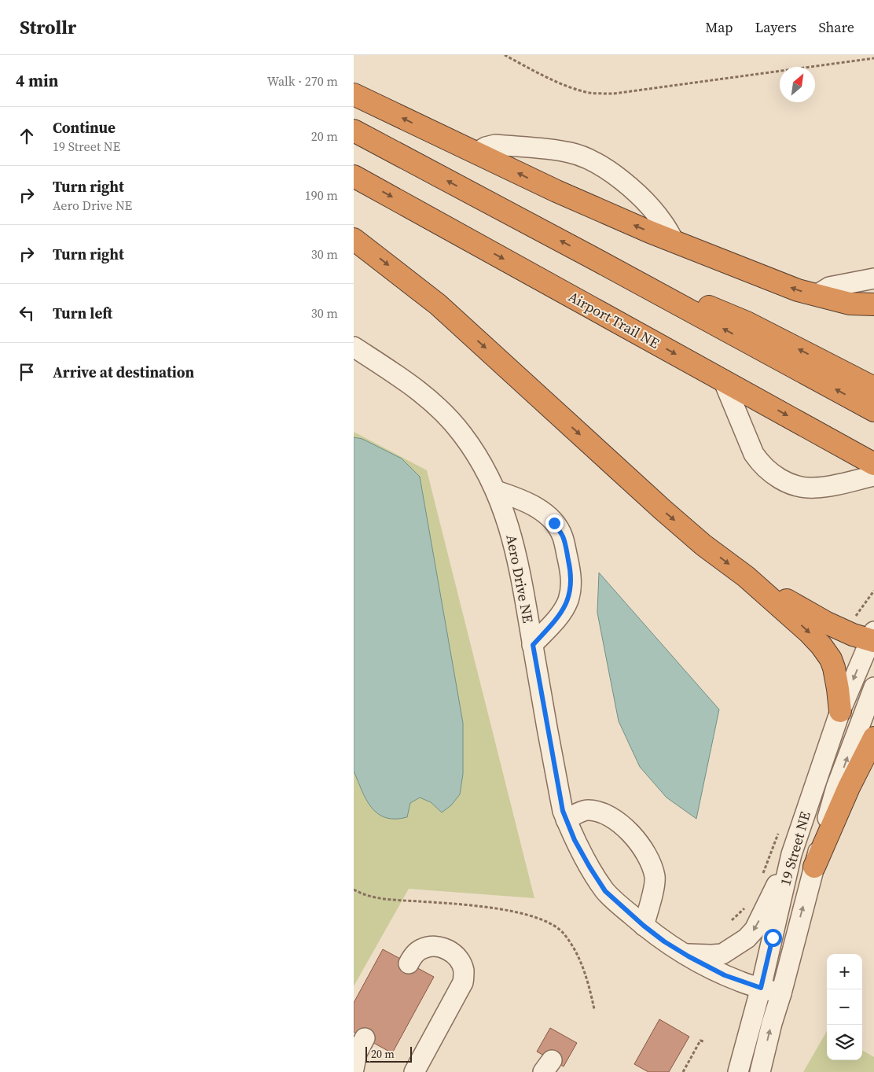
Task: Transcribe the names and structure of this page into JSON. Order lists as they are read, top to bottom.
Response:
{
  "streets": {
    "highway": ["Airport Trail NE"],
    "street": ["Aero Drive NE", "19 Street NE"]
  },
  "crossings": [
    ["Aero Drive NE", "19 Street NE"]
  ],
  "scale_bar": "20 m",
  "north": "top right",
  "page": {
    "header": "Strollr",
    "nav": ["Map", "Layers", "Share"],
    "heading": ["4 min", "Walk · 270 m"],
    "list": [
      ["Continue", "19 Street NE", "20 m"],
      ["Turn right", "Aero Drive NE", "190 m"],
      ["Turn right", "30 m"],
      ["Turn left", "30 m"],
      "Arrive at destination"
    ],
    "map_buttons": ["+", "−"],
    "scale": "20 m"
  }
}
